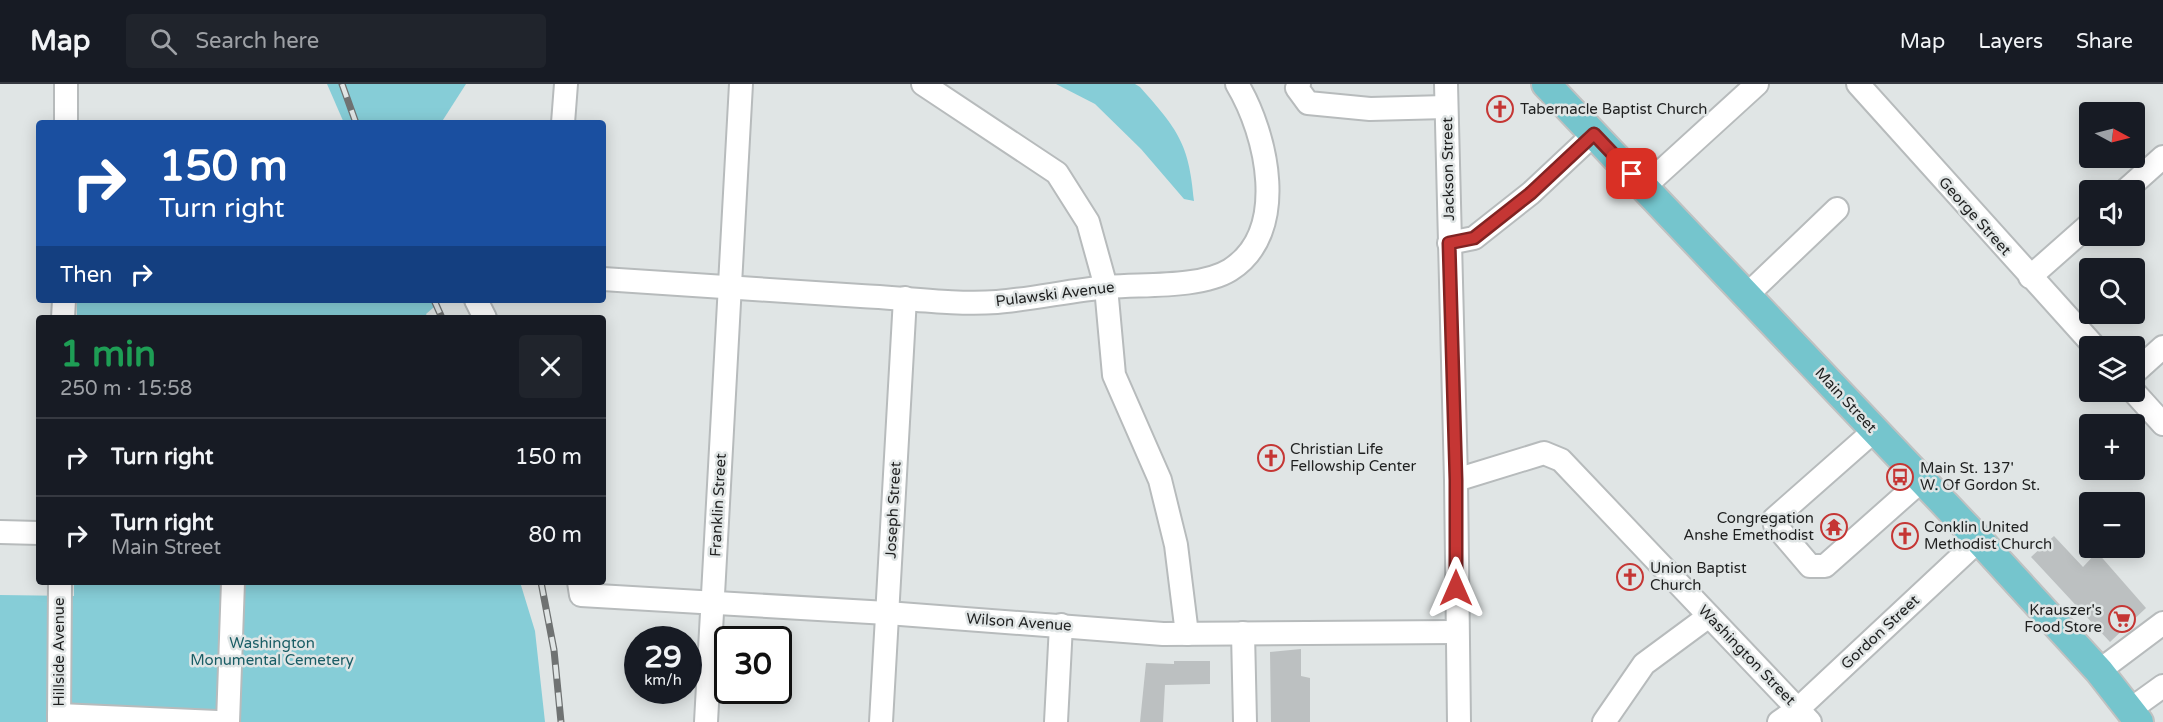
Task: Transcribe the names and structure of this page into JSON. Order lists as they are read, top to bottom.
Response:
{
  "streets": {
    "main road": ["Main Street"],
    "street": [
      "Jackson Street",
      "George Street",
      "Pulawski Avenue",
      "Franklin Street",
      "Joseph Street",
      "Wilson Avenue",
      "Gordon Street",
      "Hillside Avenue",
      "Washington Street"
    ]
  },
  "crossings": [
    ["Jackson Street", "Wilson Avenue"],
    ["Jackson Street", "Washington Street"],
    ["Pulawski Avenue", "Franklin Street"],
    ["Pulawski Avenue", "Joseph Street"],
    ["Main Street", "Gordon Street"],
    ["Franklin Street", "Wilson Avenue"],
    ["Joseph Street", "Wilson Avenue"],
    ["Gordon Street", "Washington Street"]
  ],
  "parks": ["Washington Monumental Cemetery"],
  "places": {
    "church": [
      "Tabernacle Baptist Church",
      "Christian Life Fellowship Center",
      "Conklin United Methodist Church",
      "Union Baptist Church"
    ],
    "bus stop": ["Main St. 137' W. Of Gordon St."],
    "temple": ["Congregation Anshe Emethodist"],
    "supermarket": ["Krauszer's Food Store"]
  },
  "north": "right",
  "page": {
    "header": "Map",
    "search": "Search here",
    "nav": ["Map", "Layers", "Share"],
    "map_buttons": ["+", "−"],
    "turn": ["150 m", "Turn right"],
    "then": "Then",
    "heading": ["1 min", "250 m · 15:58"],
    "list": [
      {
        "name": "Turn right",
        "value": "150 m"
      },
      {
        "name": "Turn right",
        "note": "Main Street",
        "value": "80 m"
      }
    ],
    "speed": "29 km/h",
    "limit": "30"
  }
}
